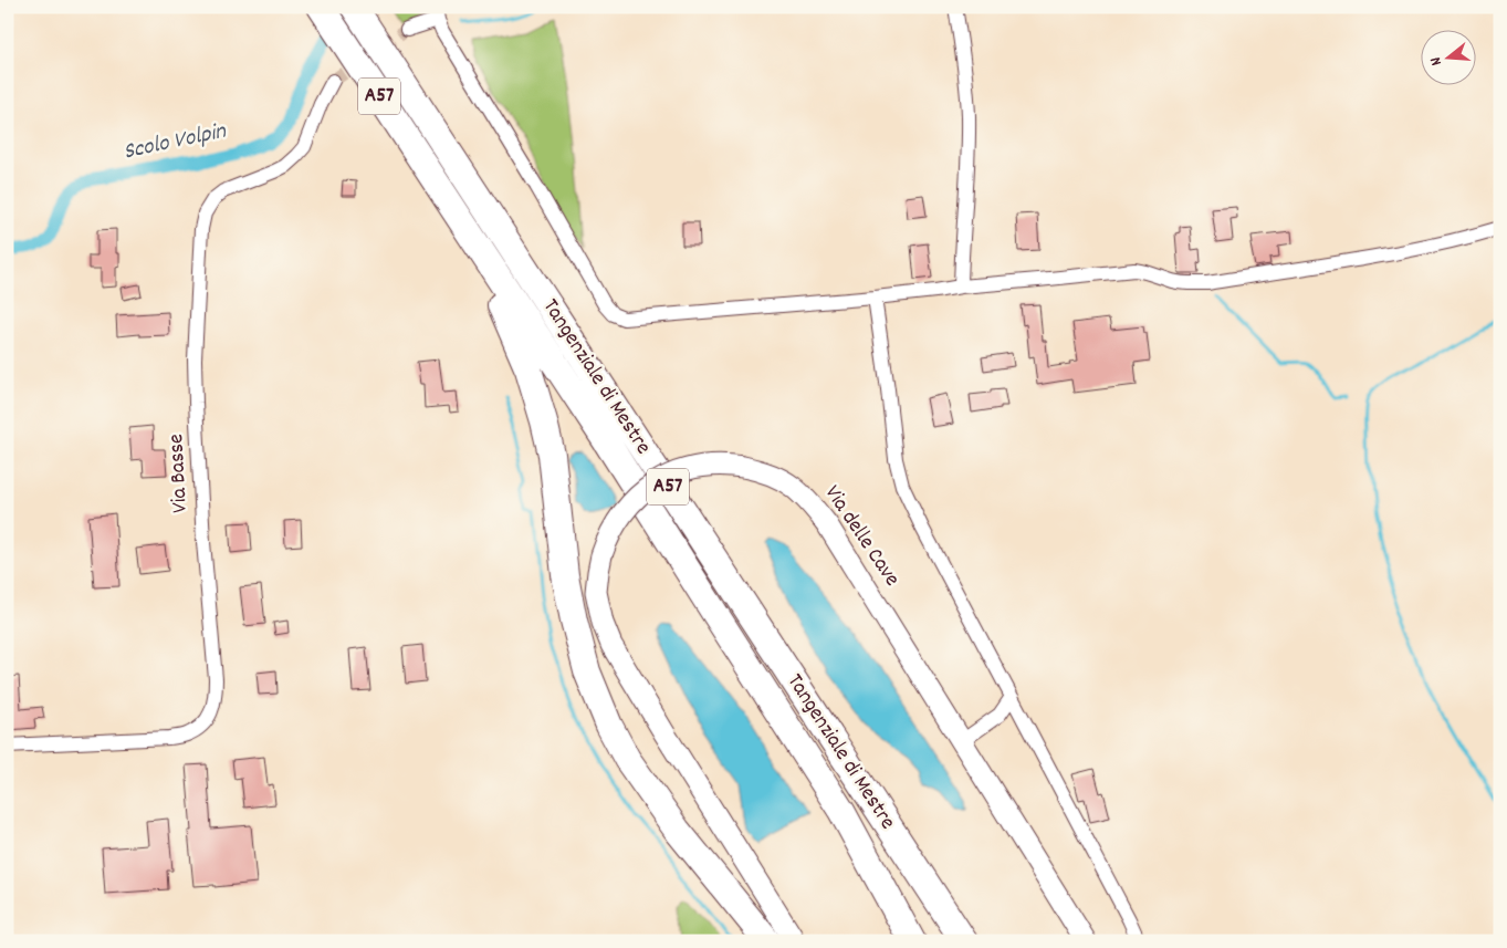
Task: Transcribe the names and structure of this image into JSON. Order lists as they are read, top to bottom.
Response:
{
  "streets": {
    "highway": ["A57", "Tangenziale di Mestre"],
    "main road": ["Via delle Cave"],
    "street": ["Via Basse"]
  },
  "water": ["Scolo Volpin"],
  "north": "left"
}
